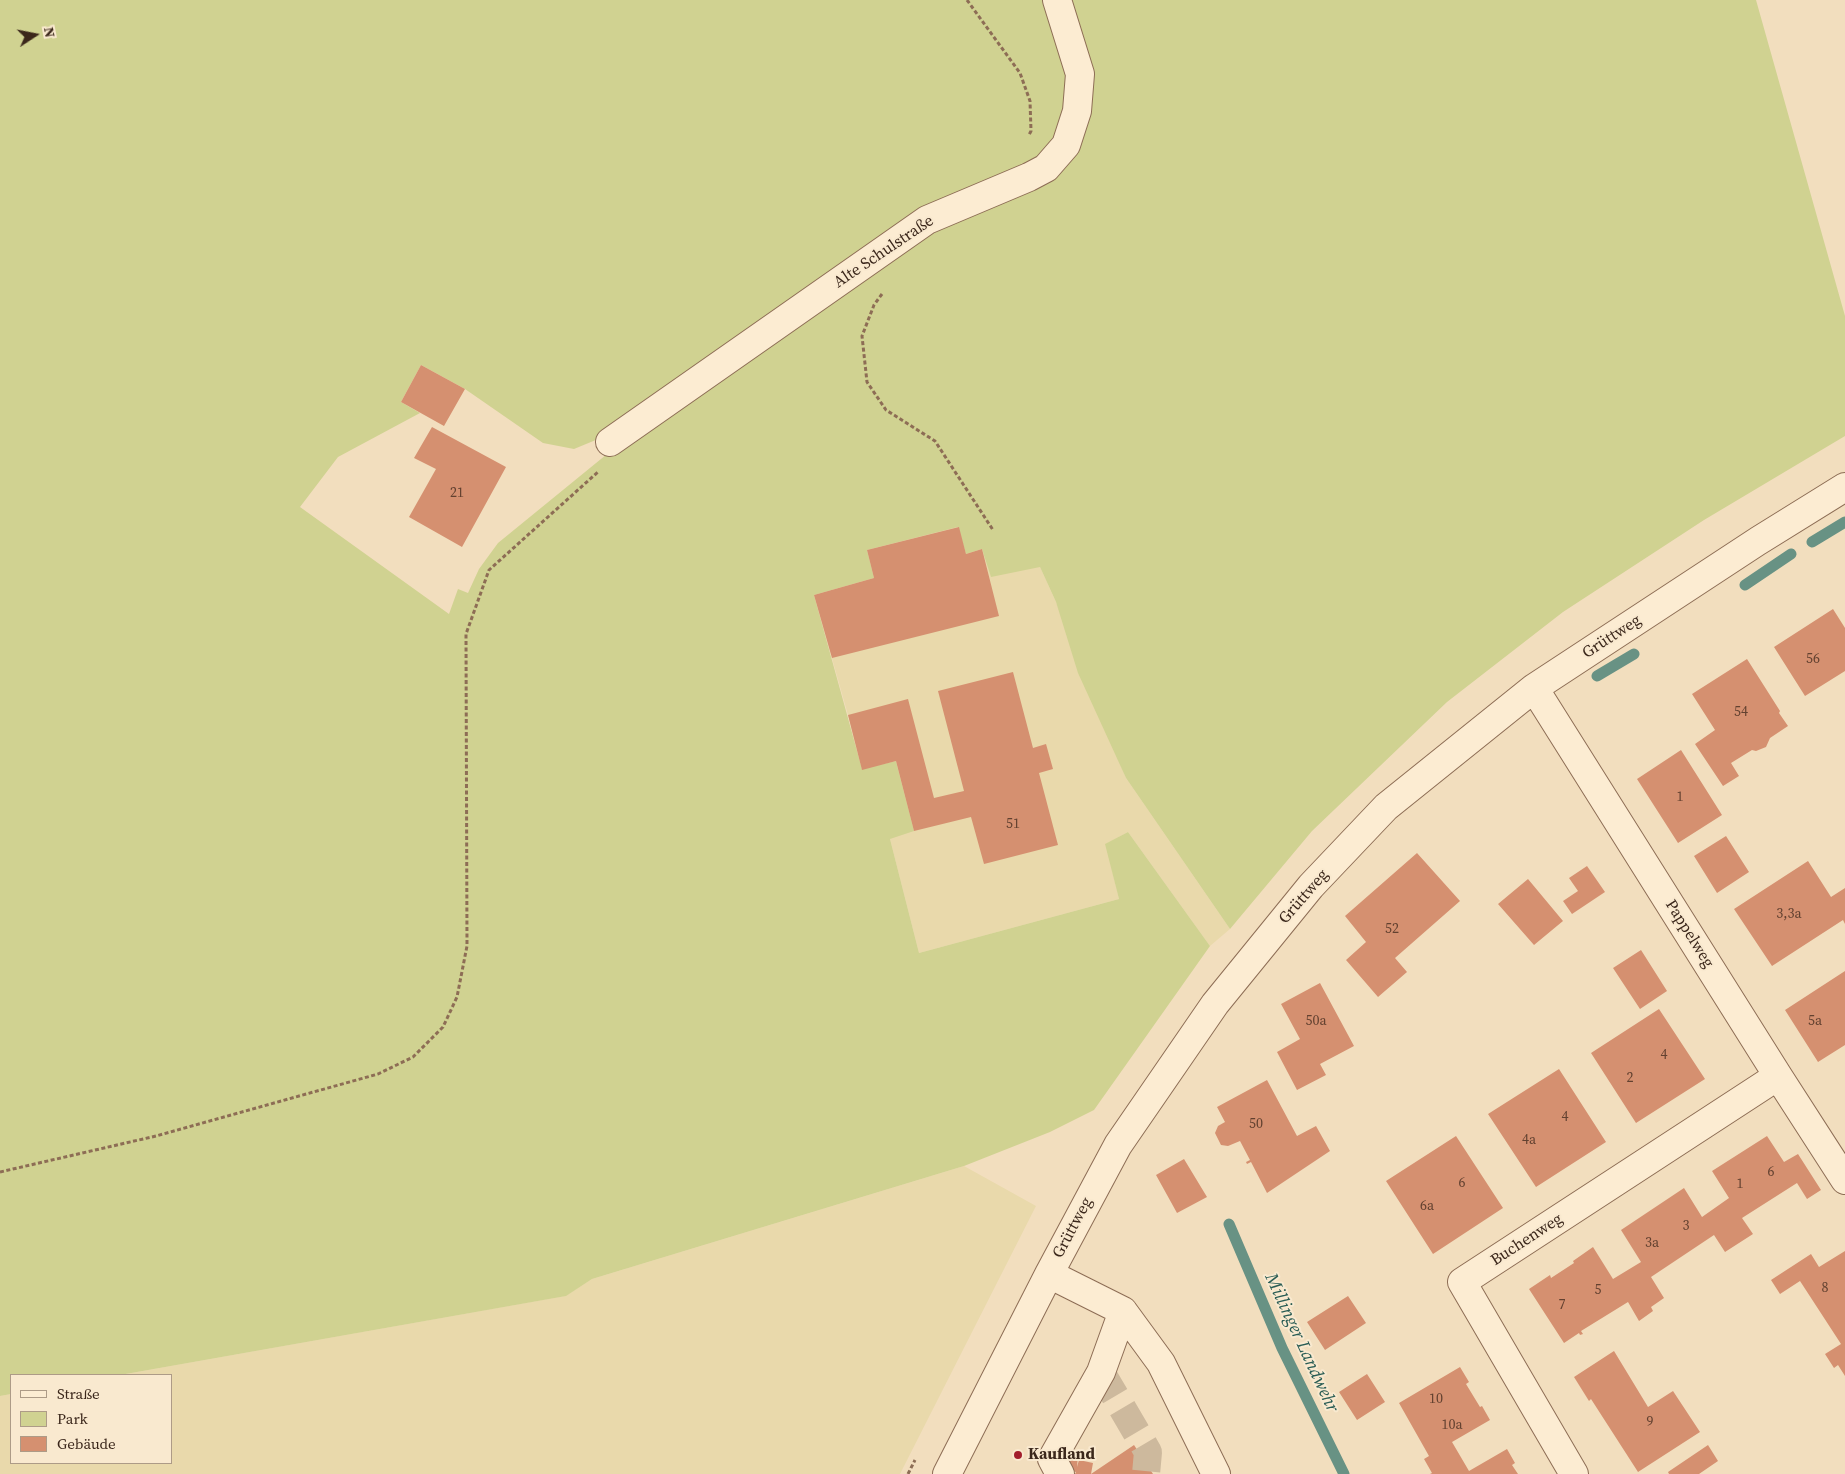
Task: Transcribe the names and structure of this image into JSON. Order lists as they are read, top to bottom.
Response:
{
  "streets": {
    "street": [
      "Alte Schulstraße",
      "Grüttweg",
      "Pappelweg",
      "Buchenweg"
    ]
  },
  "crossings": [
    ["Grüttweg", "Pappelweg"],
    ["Pappelweg", "Buchenweg"]
  ],
  "water": ["Millinger Landwehr"],
  "places": ["Kaufland"],
  "house_numbers": [
    "21",
    "56",
    "54",
    "1",
    "51",
    "3,3a",
    "52",
    "50a",
    "5a",
    "4",
    "2",
    "4",
    "50",
    "4a",
    "6",
    "6",
    "1",
    "6a",
    "3",
    "3a",
    "8",
    "5",
    "7",
    "10",
    "9",
    "10a"
  ],
  "legend": ["Straße", "Park", "Gebäude"],
  "north": "right"
}
